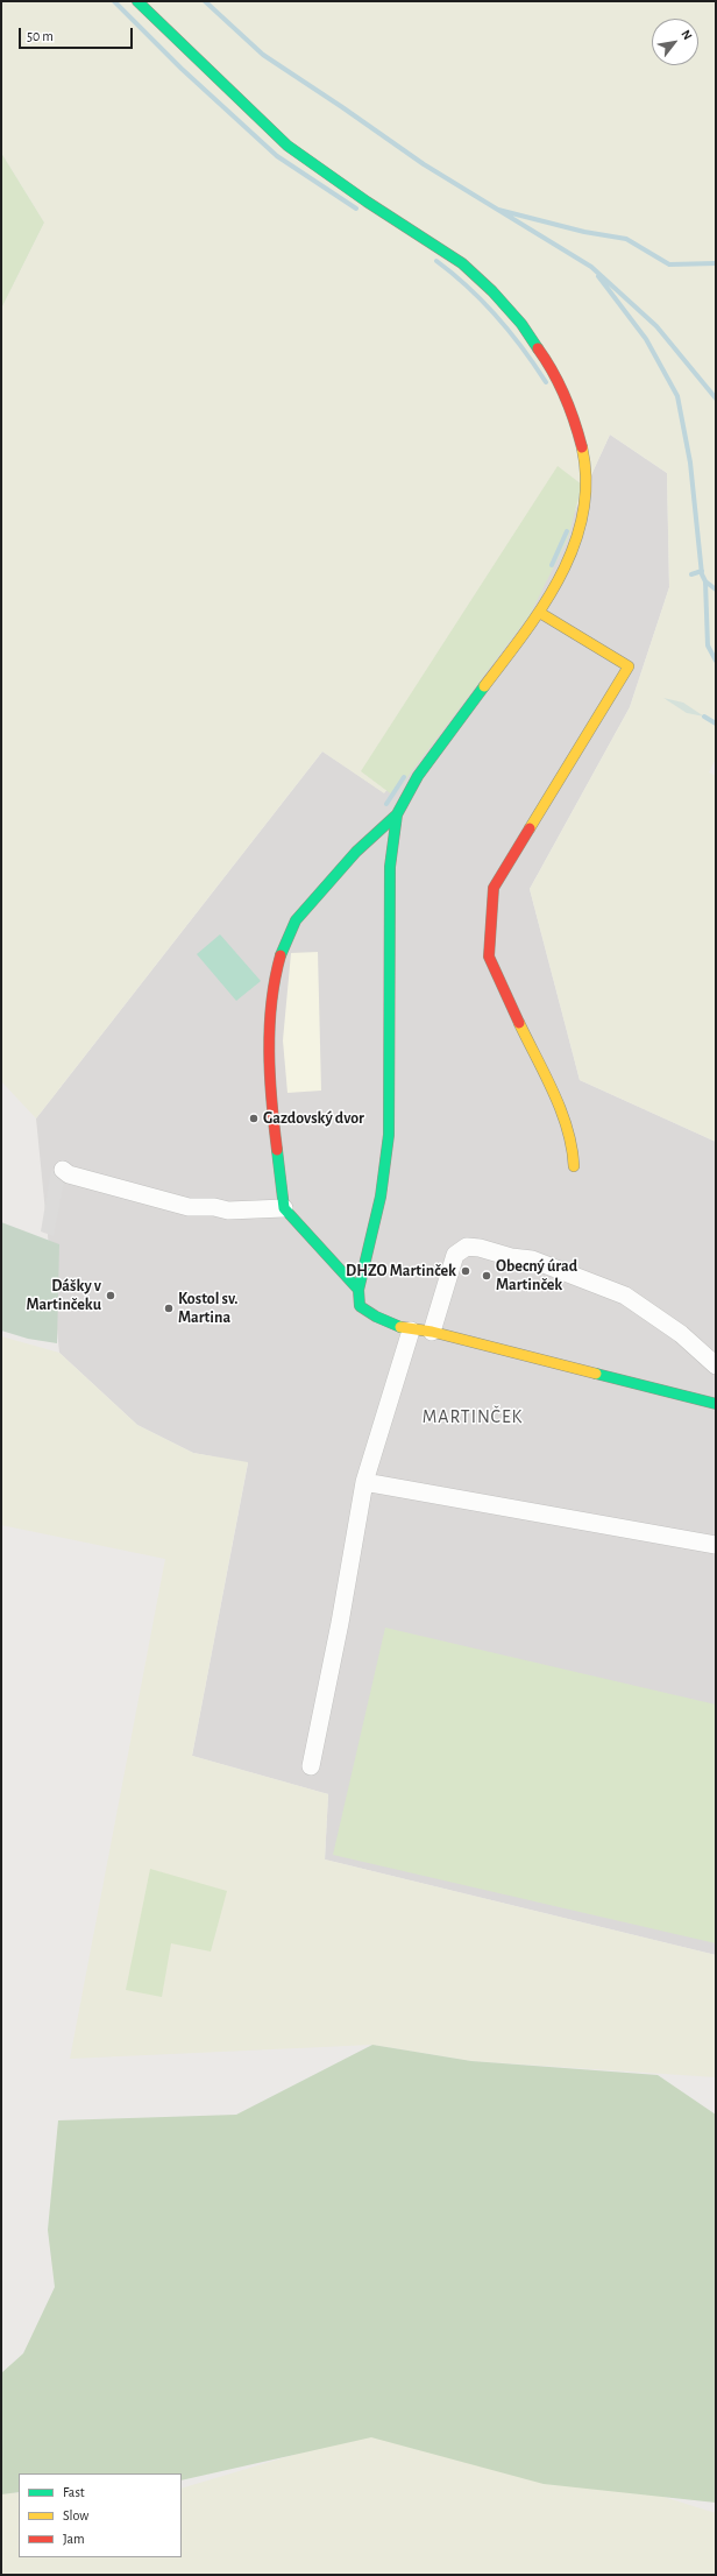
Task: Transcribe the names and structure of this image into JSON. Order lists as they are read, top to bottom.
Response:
{
  "districts": ["MARTINČEK"],
  "places": [
    "Gazdovský dvor",
    "DHZO Martinček",
    "Obecný úrad Martinček",
    "Dášky v Martinčeku",
    "Kostol sv. Martina"
  ],
  "legend": ["Fast", "Slow", "Jam"],
  "scale_bar": "50 m",
  "north": "top right"
}
